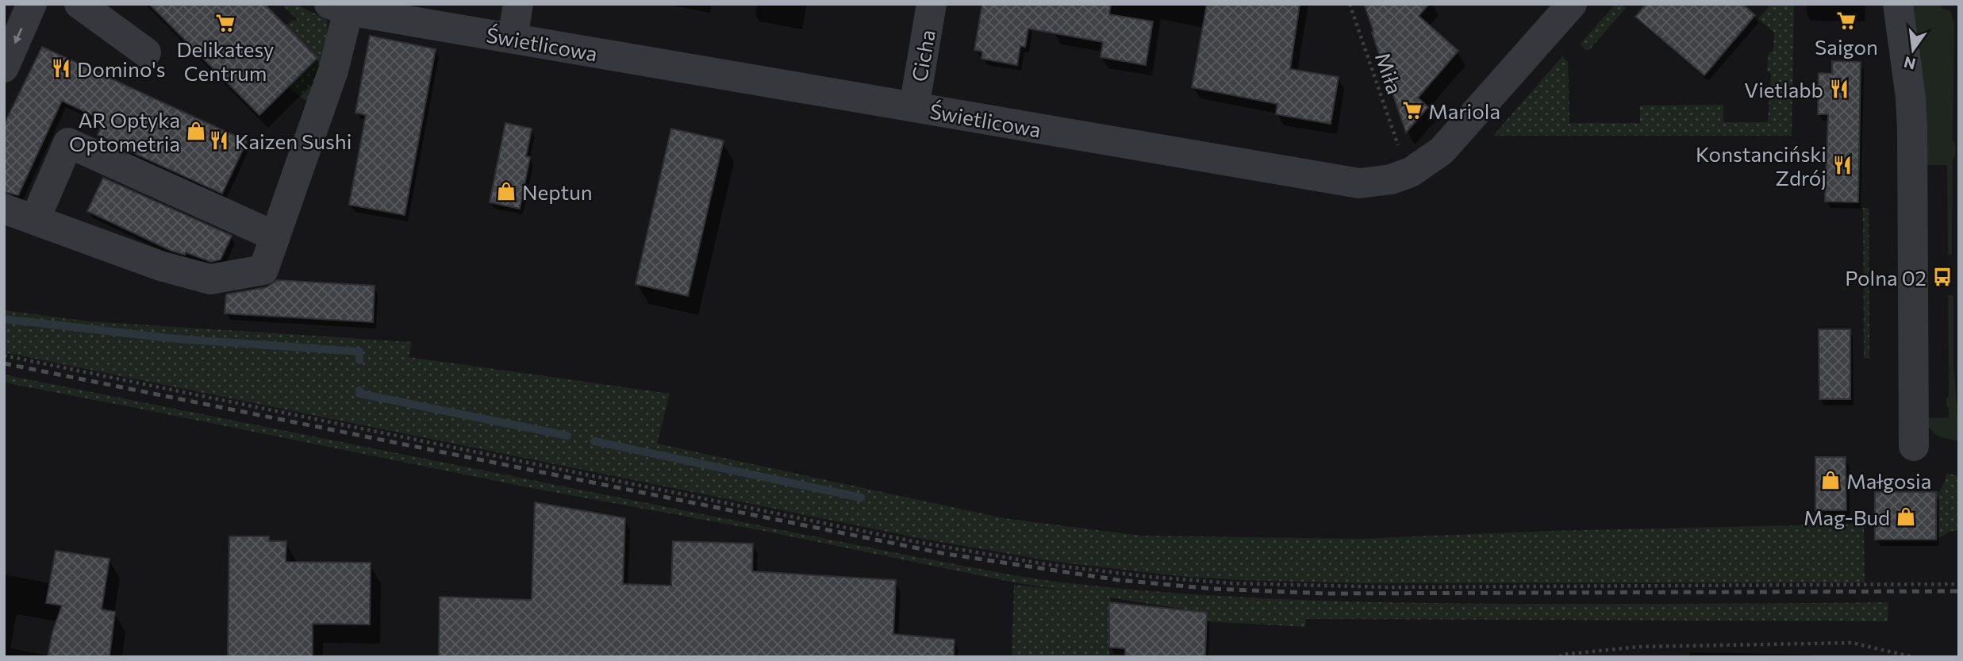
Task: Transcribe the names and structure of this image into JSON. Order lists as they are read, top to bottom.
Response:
{
  "streets": {
    "street": ["Świetlicowa", "Cicha"],
    "path": ["Miła"]
  },
  "crossings": [
    ["Świetlicowa", "Cicha"]
  ],
  "places": {
    "supermarket": ["Saigon", "Delikatesy Centrum", "Mariola"],
    "restaurant": [
      "Domino's",
      "Vietlabb",
      "Kaizen Sushi",
      "Konstanciński Zdrój"
    ],
    "shop": [
      "AR Optyka Optometria",
      "Neptun",
      "Małgosia",
      "Mag-Bud"
    ],
    "bus stop": ["Polna 02"]
  },
  "north": "bottom"
}
